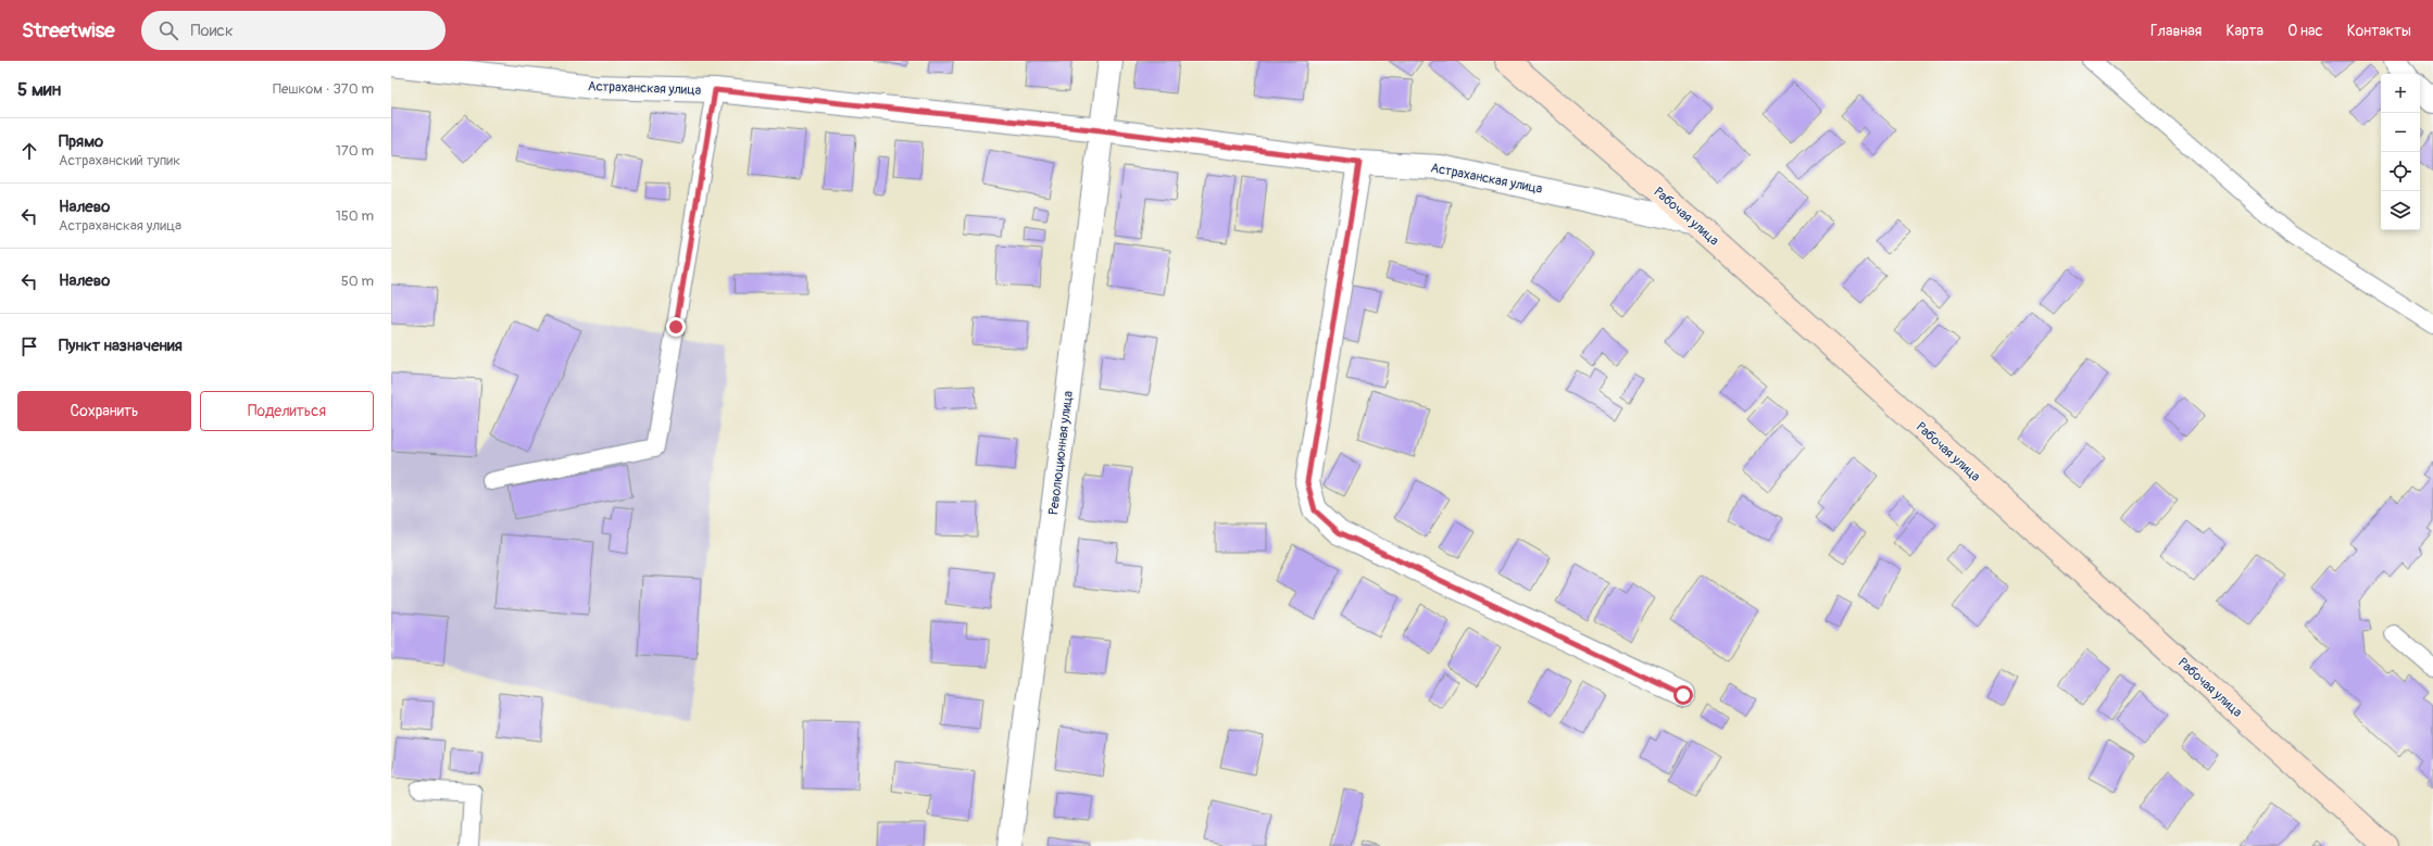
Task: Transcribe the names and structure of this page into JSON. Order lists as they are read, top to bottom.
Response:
{
  "streets": {
    "street": ["Астраханская улица", "Рабочая улица", "Революционная улица"]
  },
  "crossings": [
    ["Астраханская улица", "Рабочая улица"],
    ["Астраханская улица", "Революционная улица"]
  ],
  "page": {
    "header": "Streetwise",
    "search": "Поиск",
    "nav": [
      "Главная",
      "Карта",
      "О нас",
      "Контакты"
    ],
    "heading": ["5 мин", "Пешком · 370 m"],
    "map_buttons": ["+", "−"],
    "list": [
      ["Прямо", "Астраханский тупик", "170 m"],
      ["Налево", "Астраханская улица", "150 m"],
      ["Налево", "50 m"],
      "Пункт назначения"
    ],
    "buttons": ["Сохранить", "Поделиться"]
  }
}
